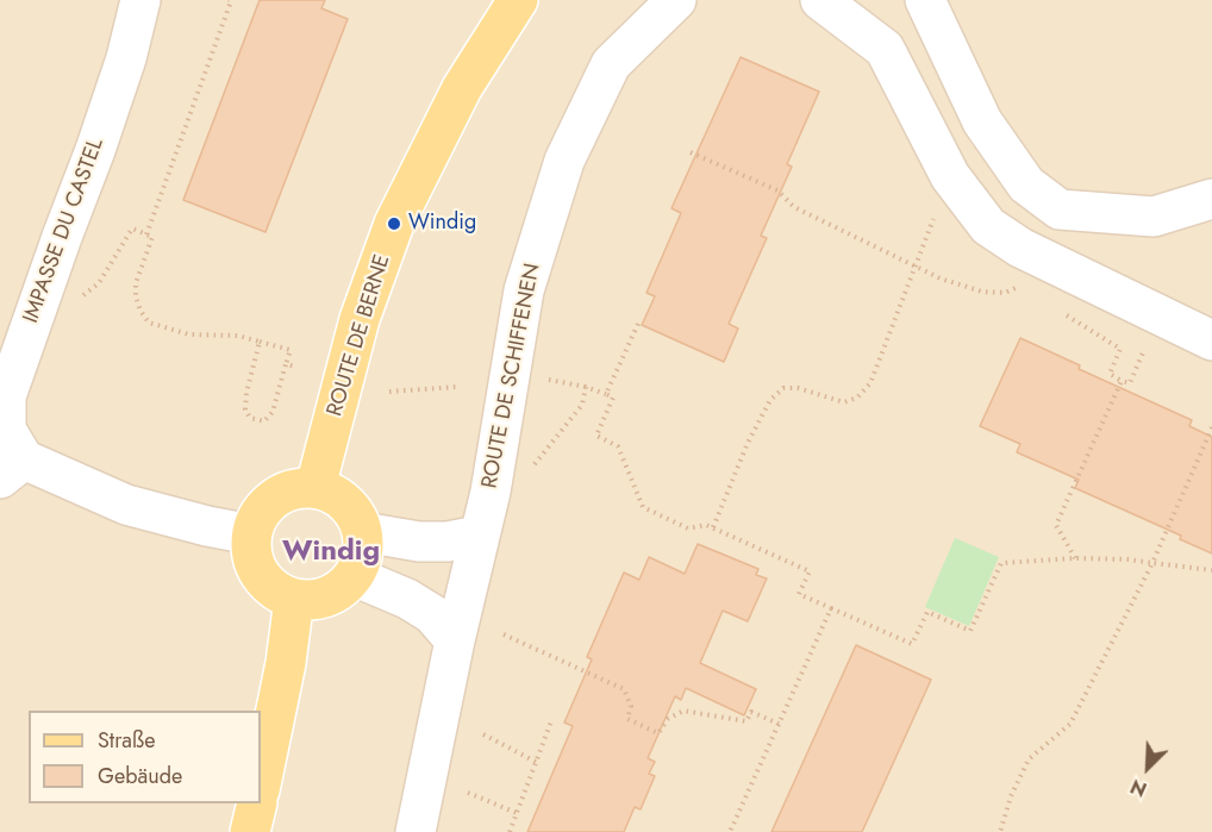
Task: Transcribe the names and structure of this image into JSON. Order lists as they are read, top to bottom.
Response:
{
  "streets": {
    "main road": ["ROUTE DE BERNE"],
    "street": ["IMPASSE DU CASTEL", "ROUTE DE SCHIFFENEN"]
  },
  "crossings": [
    ["IMPASSE DU CASTEL", "ROUTE DE BERNE"]
  ],
  "districts": ["Windig"],
  "places": ["Windig"],
  "legend": ["Straße", "Gebäude"],
  "north": "bottom left"
}
